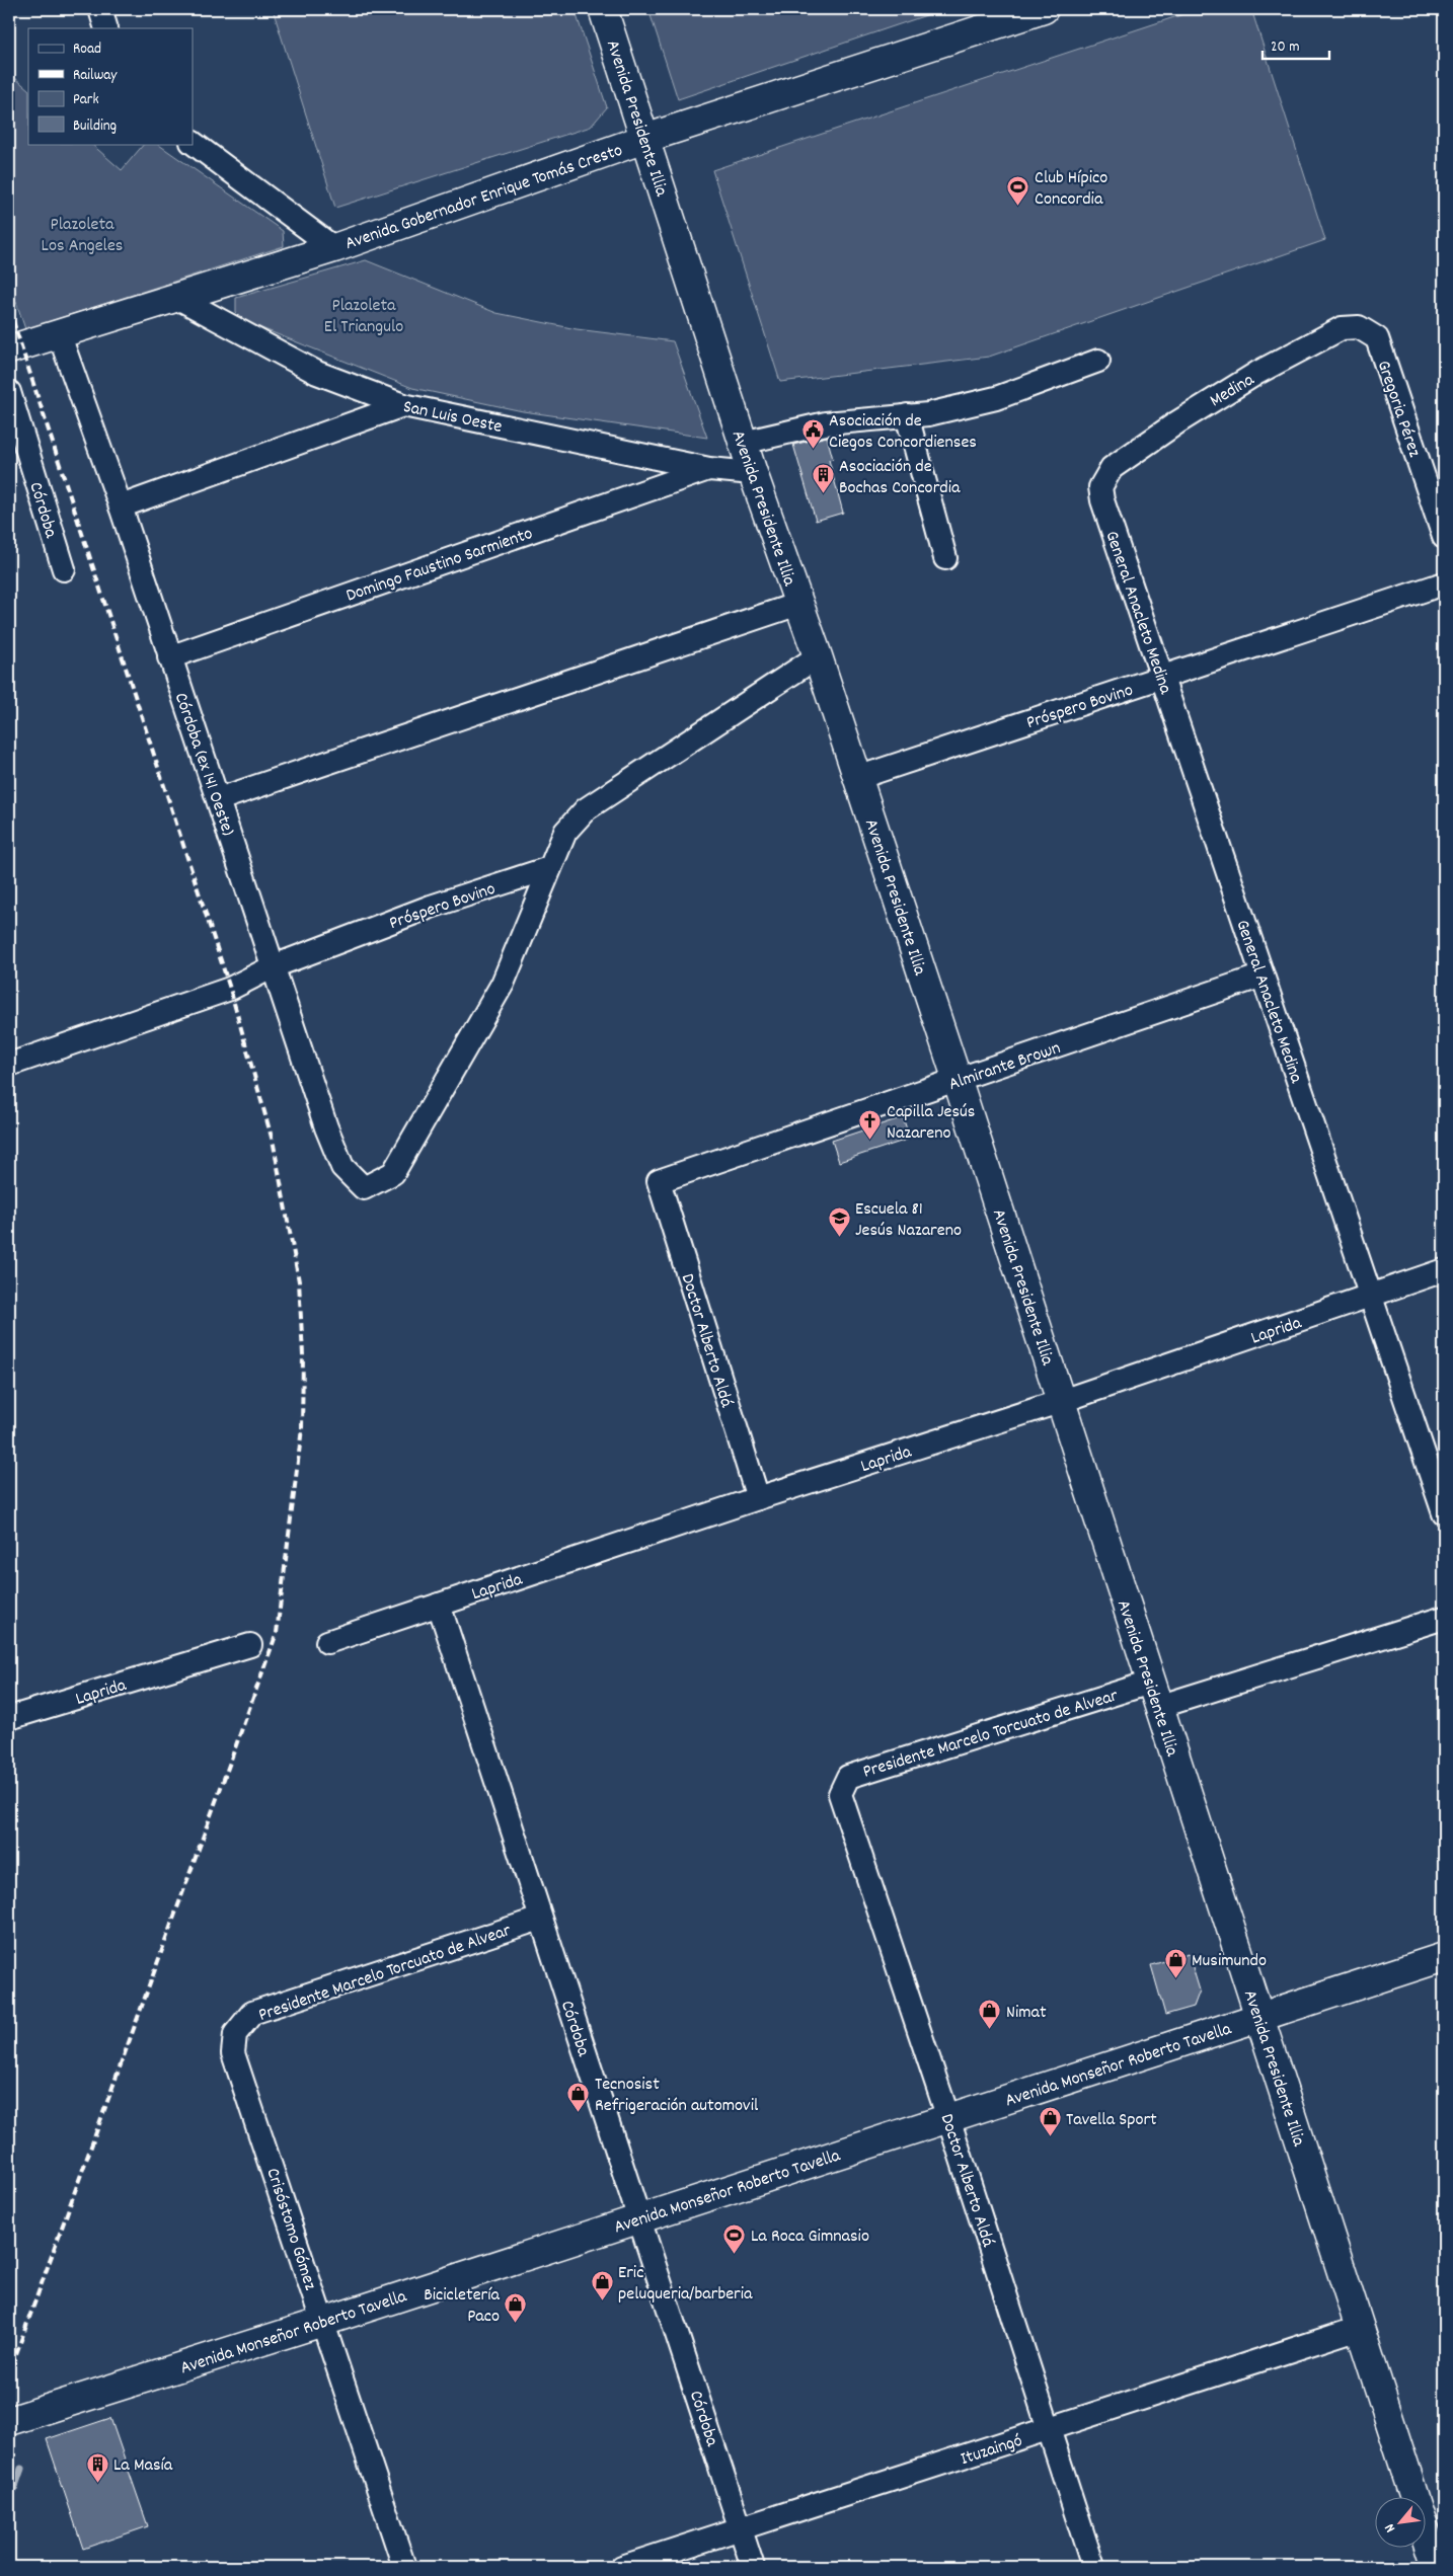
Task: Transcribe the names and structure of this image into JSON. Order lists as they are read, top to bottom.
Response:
{
  "streets": {
    "main road": ["Avenida Presidente Illia", "Avenida Gobernador Enrique Tomás Cresto", "Avenida Monseñor Roberto Tavella"],
    "street": [
      "Medina",
      "Gregoria Pérez",
      "San Luis Oeste",
      "Córdoba",
      "Domingo Faustino Sarmiento",
      "General Anacleto Medina",
      "Próspero Bovino",
      "Córdoba (ex 141 Oeste)",
      "Almirante Brown",
      "Laprida",
      "Doctor Alberto Aldá",
      "Presidente Marcelo Torcuato de Alvear",
      "Crisóstomo Gómez",
      "Ituzaingó"
    ]
  },
  "crossings": [
    ["Avenida Presidente Illia", "Avenida Gobernador Enrique Tomás Cresto"],
    ["Avenida Presidente Illia", "San Luis Oeste"],
    ["Avenida Presidente Illia", "Próspero Bovino"],
    ["Avenida Presidente Illia", "Almirante Brown"],
    ["Avenida Presidente Illia", "Laprida"],
    ["Avenida Presidente Illia", "Presidente Marcelo Torcuato de Alvear"],
    ["Avenida Presidente Illia", "Avenida Monseñor Roberto Tavella"],
    ["Avenida Presidente Illia", "Ituzaingó"],
    ["Avenida Gobernador Enrique Tomás Cresto", "San Luis Oeste"],
    ["Avenida Gobernador Enrique Tomás Cresto", "Córdoba (ex 141 Oeste)"],
    ["Medina", "Gregoria Pérez"],
    ["Medina", "General Anacleto Medina"],
    ["San Luis Oeste", "Domingo Faustino Sarmiento"],
    ["Córdoba", "Laprida"],
    ["Córdoba", "Presidente Marcelo Torcuato de Alvear"],
    ["Córdoba", "Avenida Monseñor Roberto Tavella"],
    ["Córdoba", "Ituzaingó"],
    ["Domingo Faustino Sarmiento", "Córdoba (ex 141 Oeste)"],
    ["General Anacleto Medina", "Próspero Bovino"],
    ["General Anacleto Medina", "Almirante Brown"],
    ["General Anacleto Medina", "Laprida"],
    ["Próspero Bovino", "Córdoba (ex 141 Oeste)"],
    ["Almirante Brown", "Doctor Alberto Aldá"],
    ["Laprida", "Doctor Alberto Aldá"],
    ["Doctor Alberto Aldá", "Presidente Marcelo Torcuato de Alvear"],
    ["Doctor Alberto Aldá", "Avenida Monseñor Roberto Tavella"],
    ["Doctor Alberto Aldá", "Ituzaingó"],
    ["Presidente Marcelo Torcuato de Alvear", "Crisóstomo Gómez"],
    ["Avenida Monseñor Roberto Tavella", "Crisóstomo Gómez"]
  ],
  "parks": ["Plazoleta Los Angeles", "Plazoleta El Triangulo"],
  "places": {
    "sports": ["Club Hípico Concordia", "La Roca Gimnasio"],
    "public building": ["Asociación de Ciegos Concordienses"],
    "building": ["Asociación de Bochas Concordia", "La Masía"],
    "church": ["Capilla Jesús Nazareno"],
    "school or university": ["Escuela 81 Jesús Nazareno"],
    "shop": [
      "Musimundo",
      "Nimat",
      "Tecnosist Refrigeración automovil",
      "Tavella Sport",
      "Eric peluqueria/barberia",
      "Bicicletería Paco"
    ]
  },
  "legend": [
    "Road",
    "Railway",
    "Park",
    "Building"
  ],
  "scale_bar": "20 m",
  "north": "bottom left"
}
